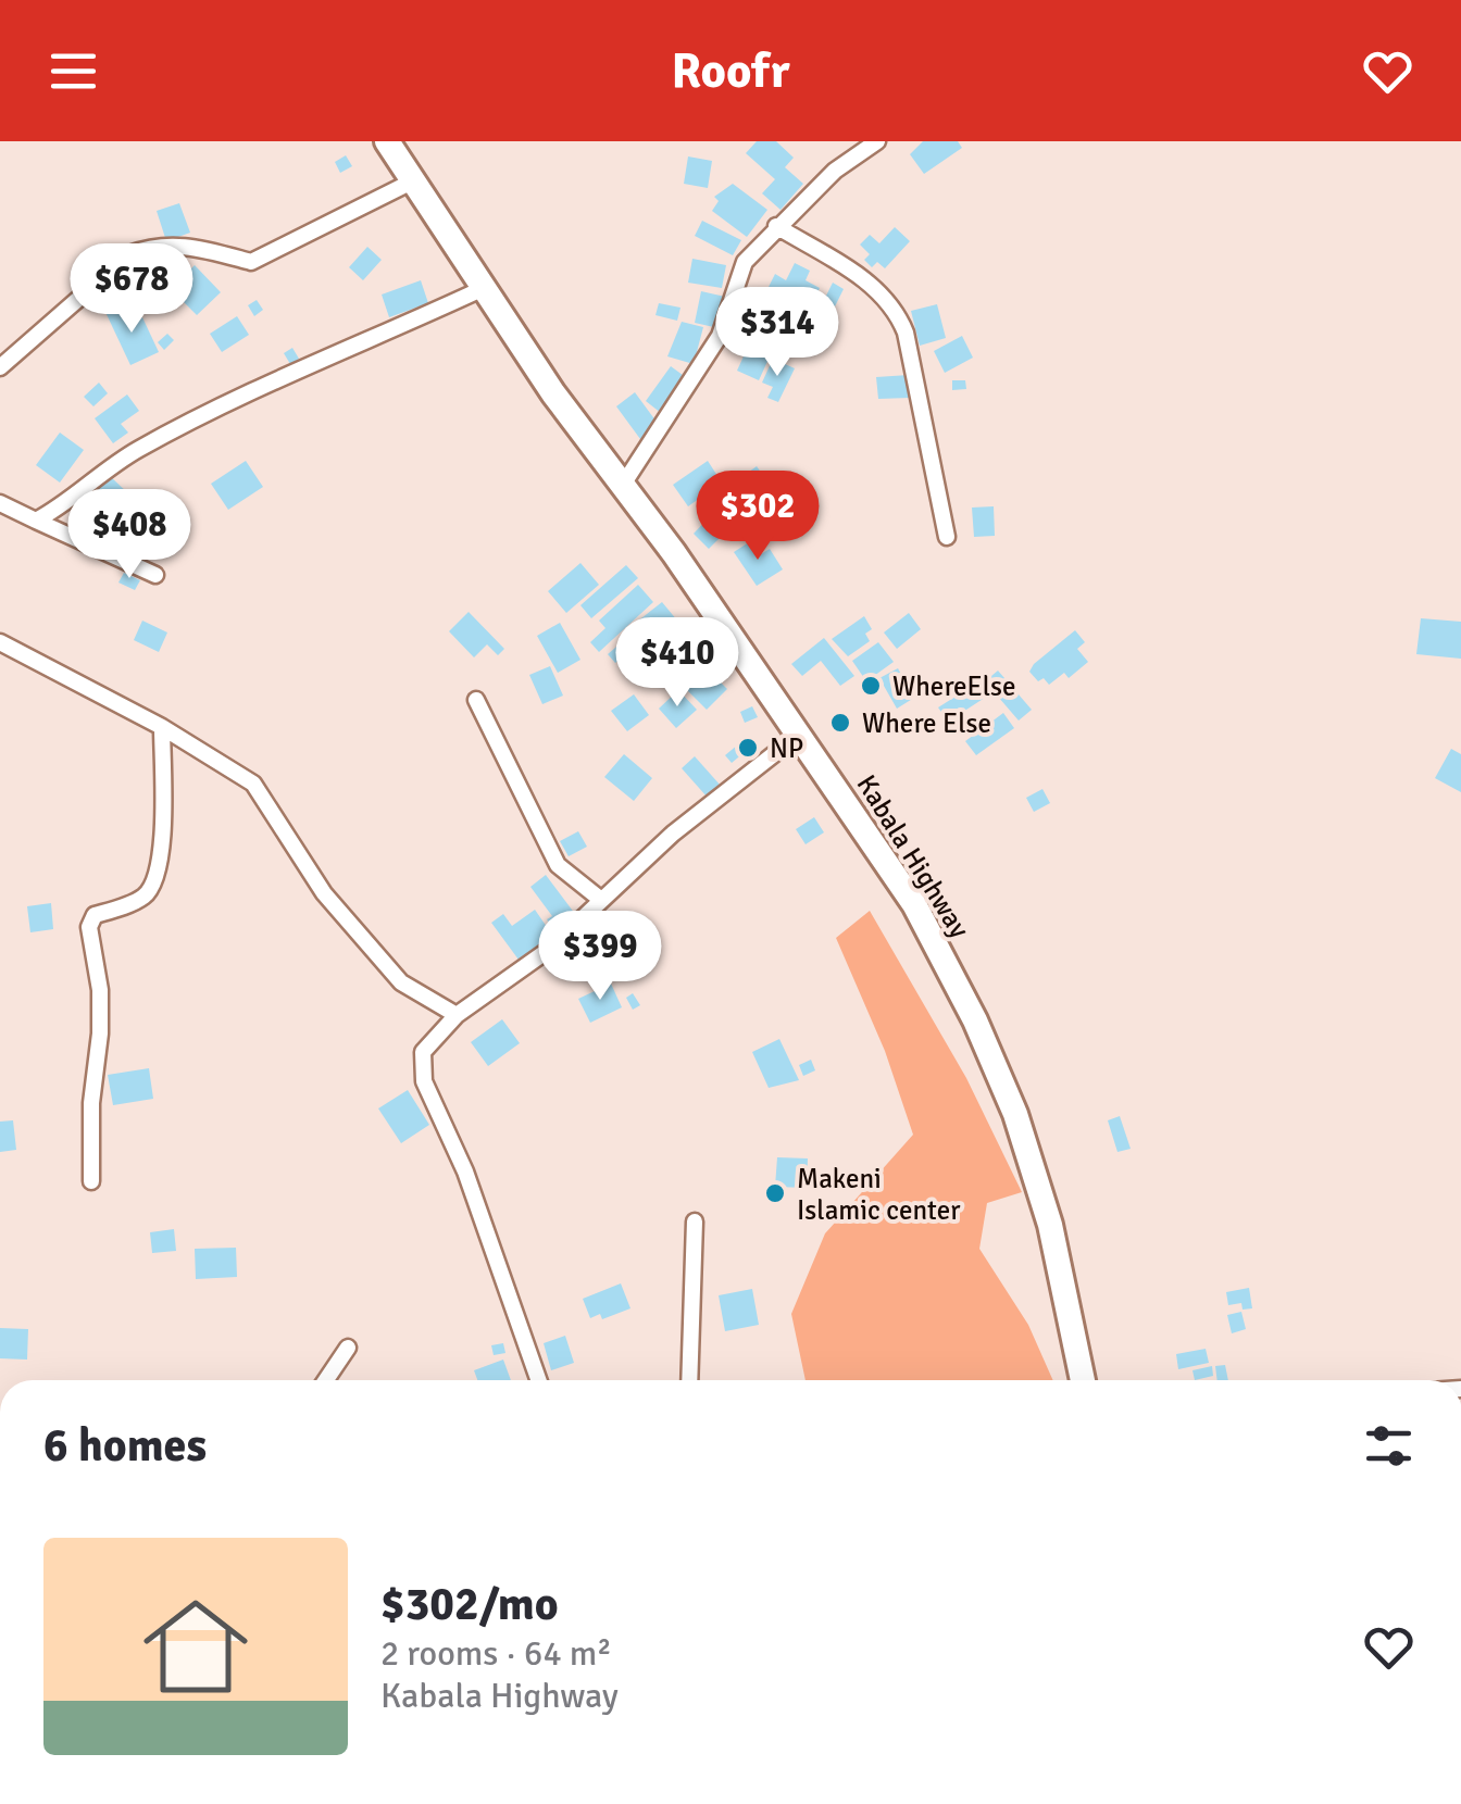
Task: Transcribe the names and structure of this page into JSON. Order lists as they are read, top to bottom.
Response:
{
  "streets": {
    "main road": ["Kabala Highway"]
  },
  "places": [
    "WhereElse",
    "Where Else",
    "NP",
    "Makeni Islamic center"
  ],
  "page": {
    "header": "Roofr",
    "price": [
      "$678",
      "$314",
      "$302",
      "$408",
      "$410",
      "$399"
    ],
    "heading": "6 homes",
    "list": [
      {
        "name": "$302/mo",
        "note": "2 rooms · 64 m² · Kabala Highway"
      }
    ]
  }
}
